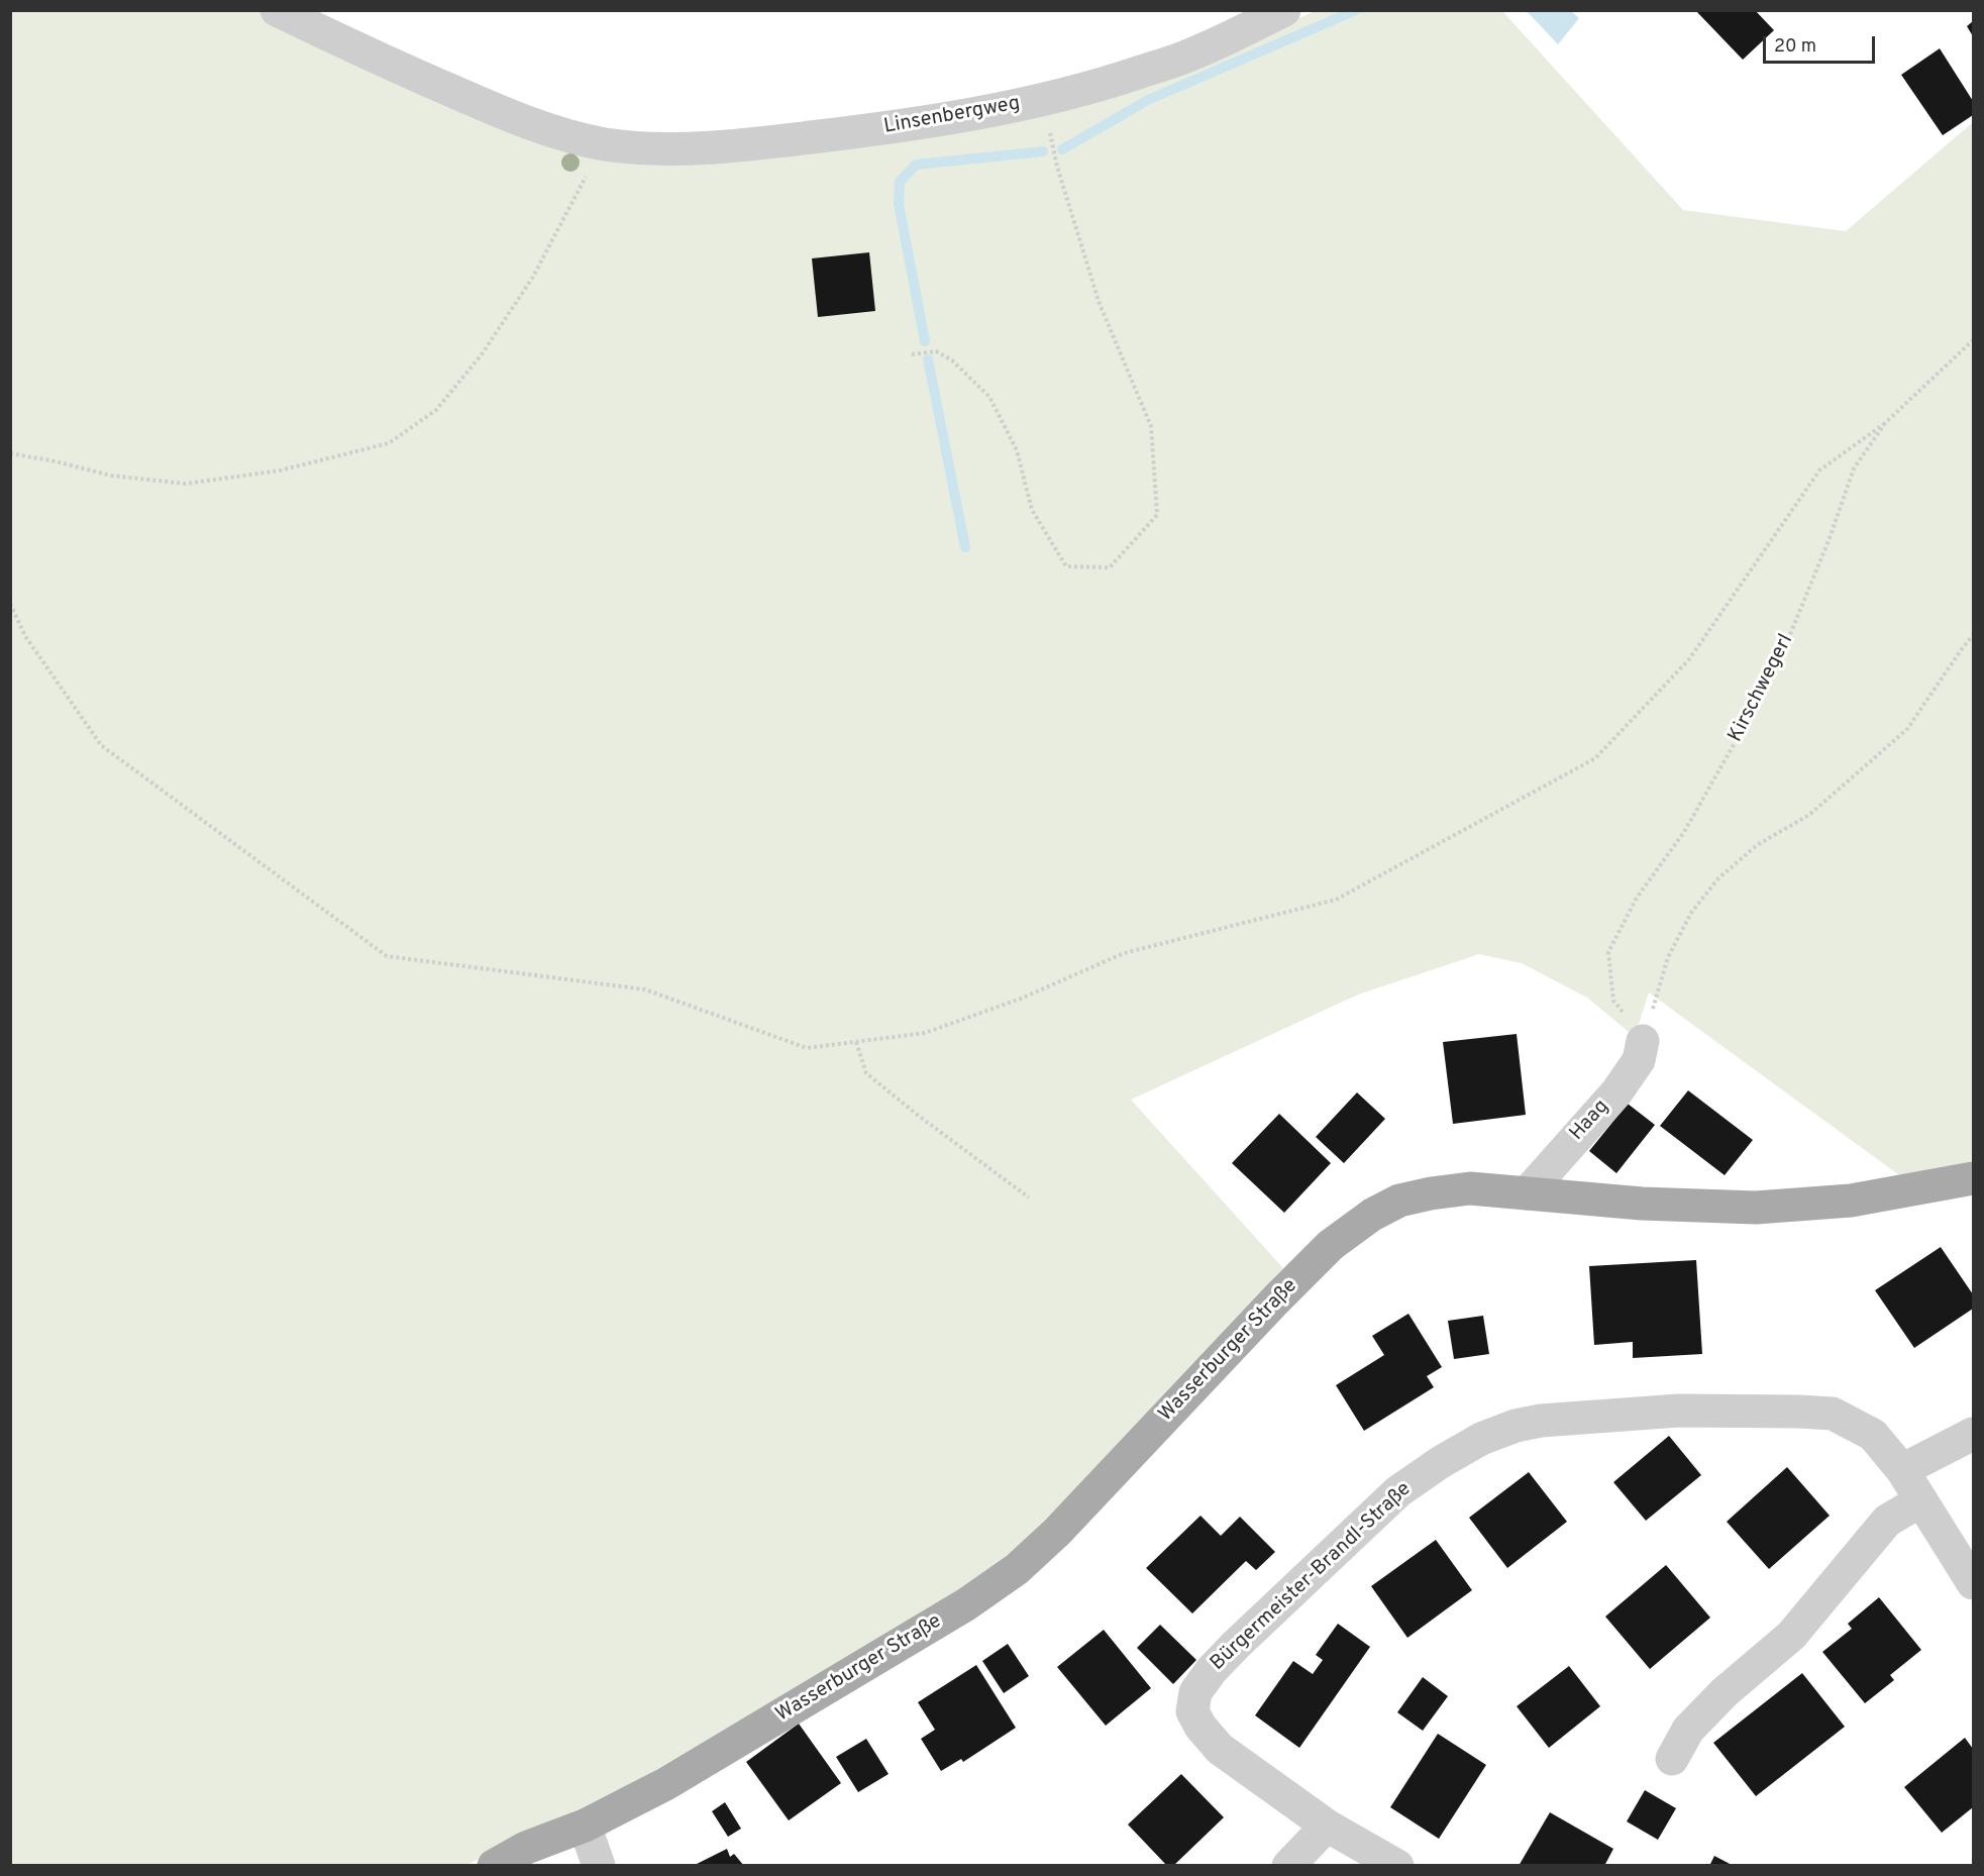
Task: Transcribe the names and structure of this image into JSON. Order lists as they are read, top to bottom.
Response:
{
  "streets": {
    "main road": ["Wasserburger Straße"],
    "street": ["Linsenbergweg", "Haag", "Bürgermeister-Brandl-Straße"],
    "path": ["Kirschwegerl"]
  },
  "crossings": [
    ["Haag", "Wasserburger Straße"]
  ],
  "scale_bar": "20 m"
}
